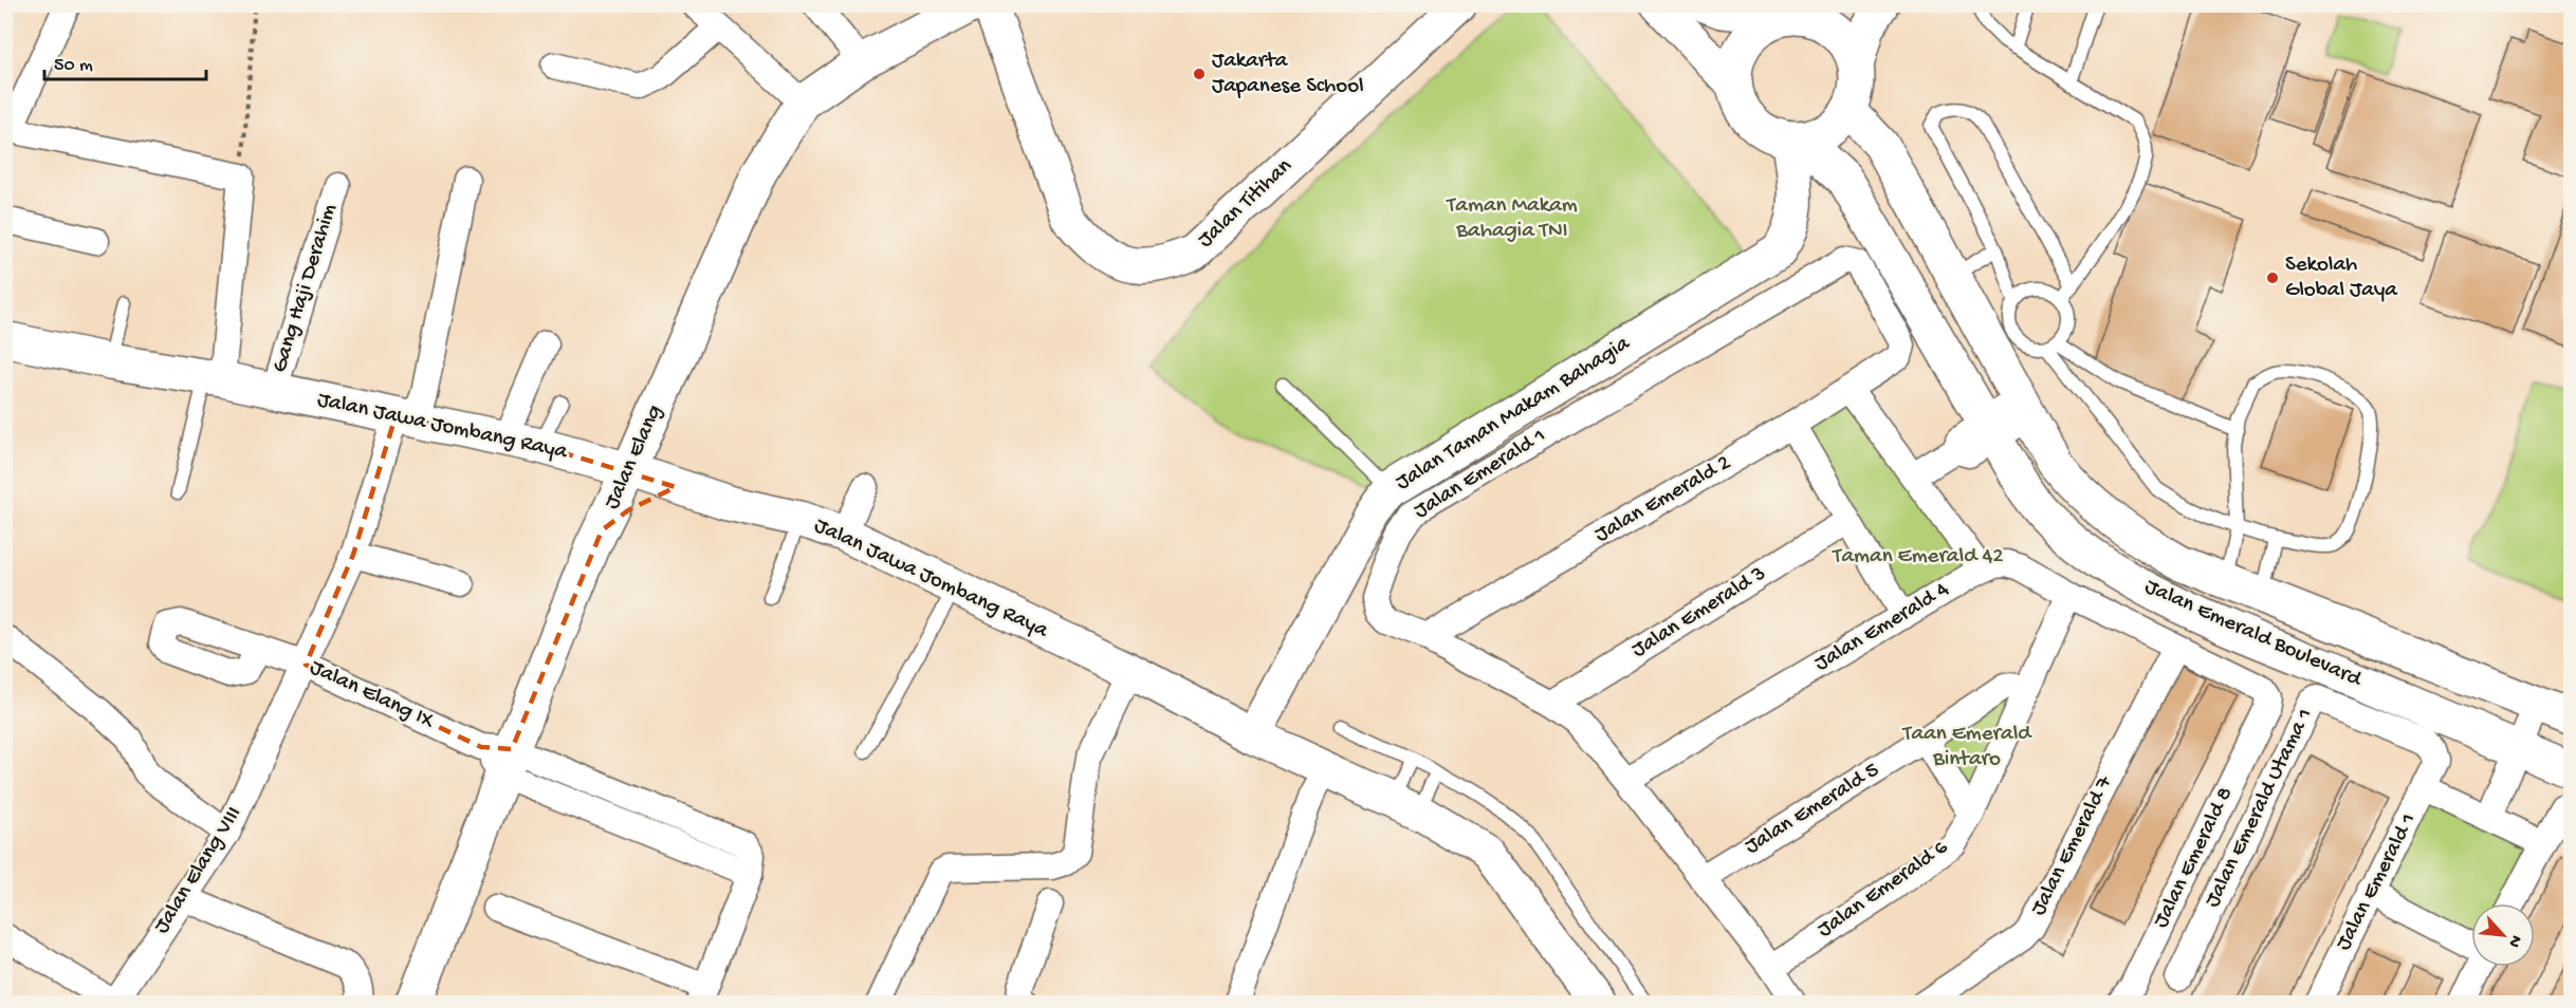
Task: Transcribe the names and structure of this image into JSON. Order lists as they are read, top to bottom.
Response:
{
  "streets": {
    "main road": [
      "Jalan Titihan",
      "Jalan Taman Makam Bahagia",
      "Jalan Jawa Jombang Raya",
      "Jalan Elang",
      "Jalan Emerald Boulevard"
    ],
    "street": [
      "Gang Haji Derahim",
      "Jalan Emerald 1",
      "Jalan Emerald 2",
      "Jalan Emerald 3",
      "Jalan Emerald 4",
      "Jalan Elang IX",
      "Jalan Emerald Utama 1",
      "Jalan Emerald 5",
      "Jalan Emerald 7",
      "Jalan Emerald 8",
      "Jalan Elang VIII",
      "Jalan Emerald 6"
    ]
  },
  "crossings": [
    ["Gang Haji Derahim", "Jalan Jawa Jombang Raya"],
    ["Jalan Taman Makam Bahagia", "Jalan Jawa Jombang Raya"],
    ["Jalan Taman Makam Bahagia", "Jalan Emerald Boulevard"],
    ["Jalan Jawa Jombang Raya", "Jalan Elang"],
    ["Jalan Jawa Jombang Raya", "Jalan Elang VIII"],
    ["Jalan Elang", "Jalan Elang IX"],
    ["Jalan Emerald 1", "Jalan Emerald 2"],
    ["Jalan Emerald 1", "Jalan Emerald 3"],
    ["Jalan Emerald 1", "Jalan Emerald 4"],
    ["Jalan Emerald 1", "Jalan Emerald Utama 1"],
    ["Jalan Emerald 1", "Jalan Emerald 5"],
    ["Jalan Emerald 1", "Jalan Emerald 6"],
    ["Jalan Emerald 4", "Jalan Emerald 7"],
    ["Jalan Emerald 4", "Jalan Emerald 8"],
    ["Jalan Elang IX", "Jalan Elang VIII"],
    ["Jalan Emerald 5", "Jalan Emerald 6"]
  ],
  "parks": ["Taman Makam Bahagia TNI", "Taman Emerald 42", "Taan Emerald Bintaro"],
  "places": ["Jakarta Japanese School", "Sekolah Global Jaya"],
  "scale_bar": "50 m",
  "north": "bottom right"
}
